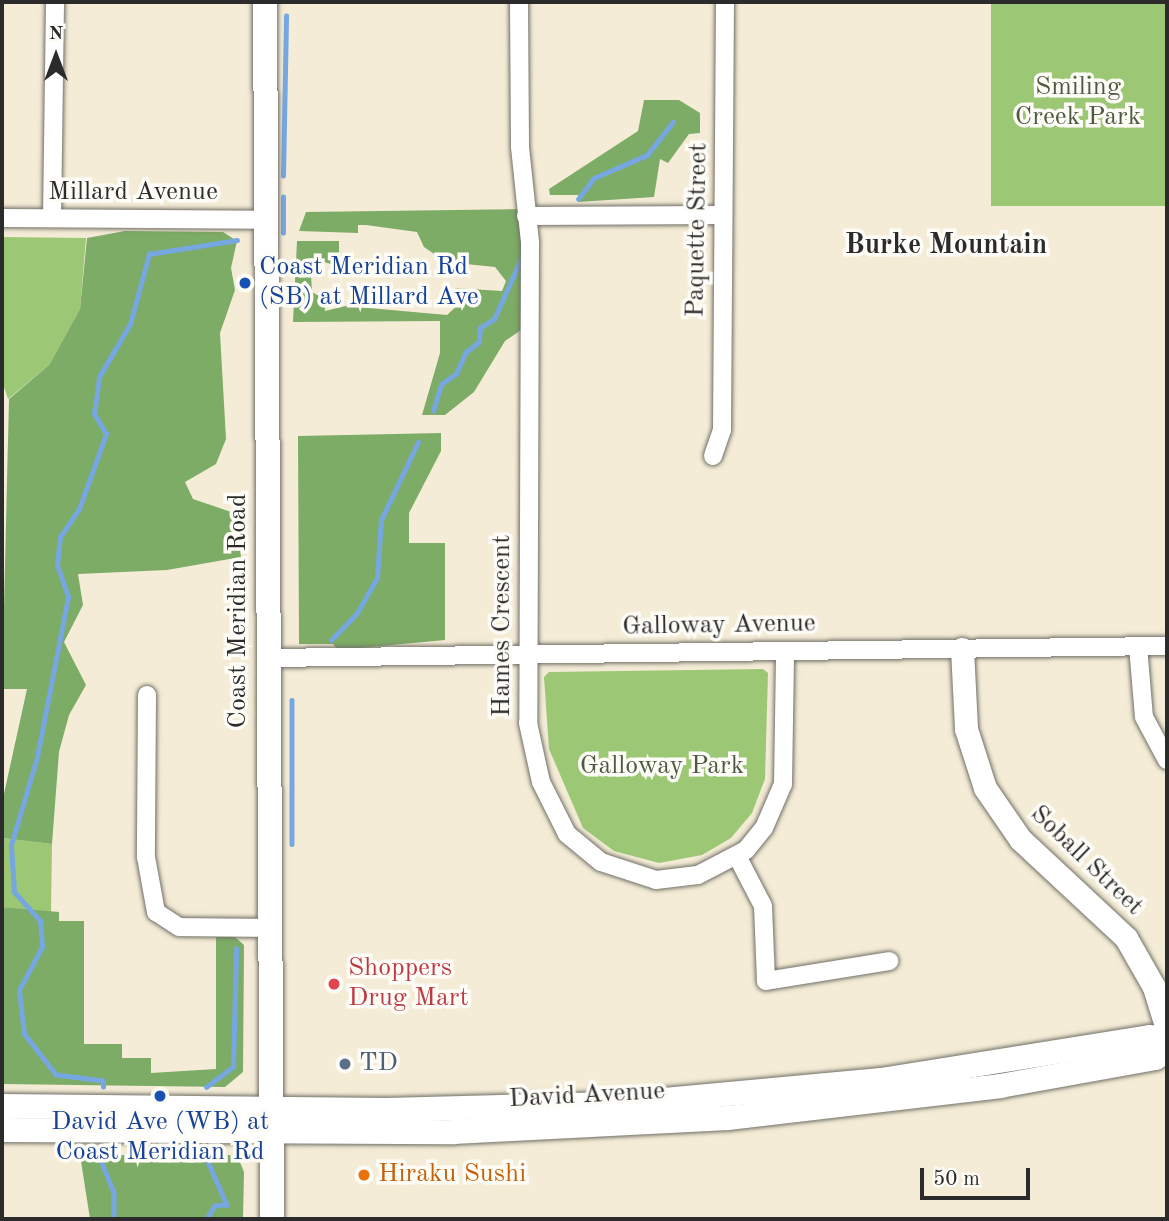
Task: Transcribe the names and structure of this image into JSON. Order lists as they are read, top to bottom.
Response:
{
  "streets": {
    "main road": ["Coast Meridian Road", "David Avenue"],
    "street": [
      "Millard Avenue",
      "Paquette Street",
      "Hames Crescent",
      "Galloway Avenue",
      "Soball Street"
    ]
  },
  "crossings": [
    ["Millard Avenue", "Coast Meridian Road"],
    ["Coast Meridian Road", "Galloway Avenue"],
    ["Coast Meridian Road", "David Avenue"],
    ["Hames Crescent", "Galloway Avenue"],
    ["Galloway Avenue", "Soball Street"]
  ],
  "districts": ["Burke Mountain"],
  "parks": ["Smiling Creek Park", "Galloway Park"],
  "places": [
    "Coast Meridian Rd (SB) at Millard Ave",
    "Shoppers Drug Mart",
    "TD",
    "David Ave (WB) at Coast Meridian Rd",
    "Hiraku Sushi"
  ],
  "scale_bar": "50 m",
  "north": "top"
}
